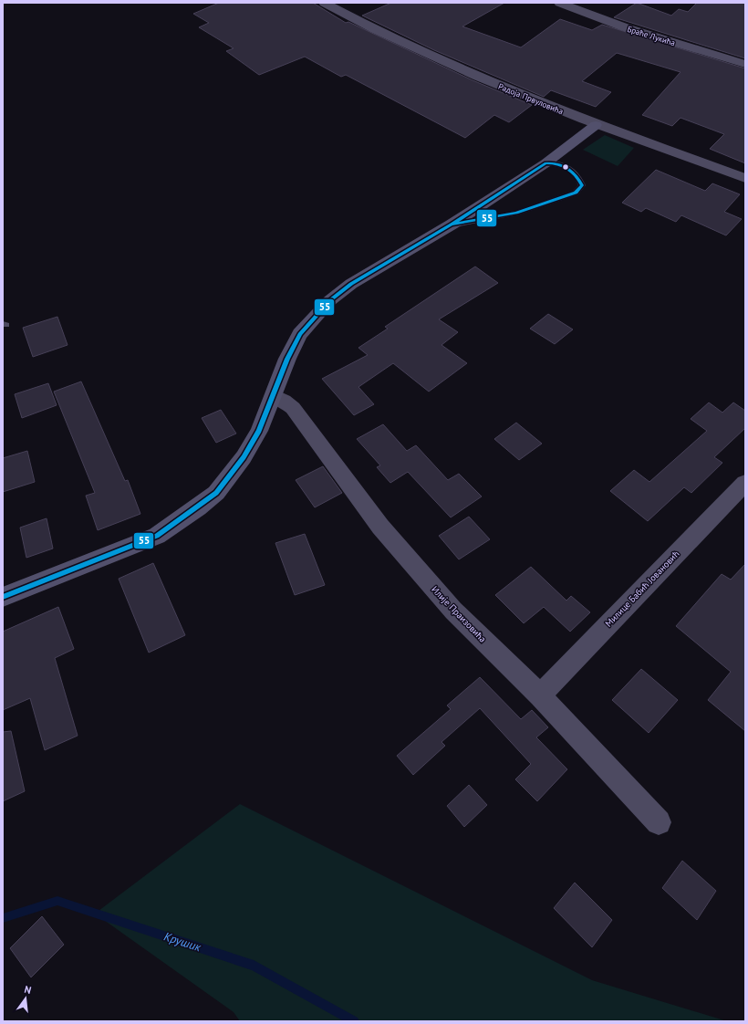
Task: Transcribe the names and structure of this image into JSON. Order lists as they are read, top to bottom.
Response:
{
  "streets": {
    "street": [
      "Браће Лукића",
      "Радоја Првуловића",
      "Милице Бабић Јовановић",
      "Илије Праизовића"
    ]
  },
  "crossings": [
    ["Милице Бабић Јовановић", "Илије Праизовића"]
  ],
  "water": ["Крушик"],
  "lines": ["transit line 55"],
  "north": "top"
}
